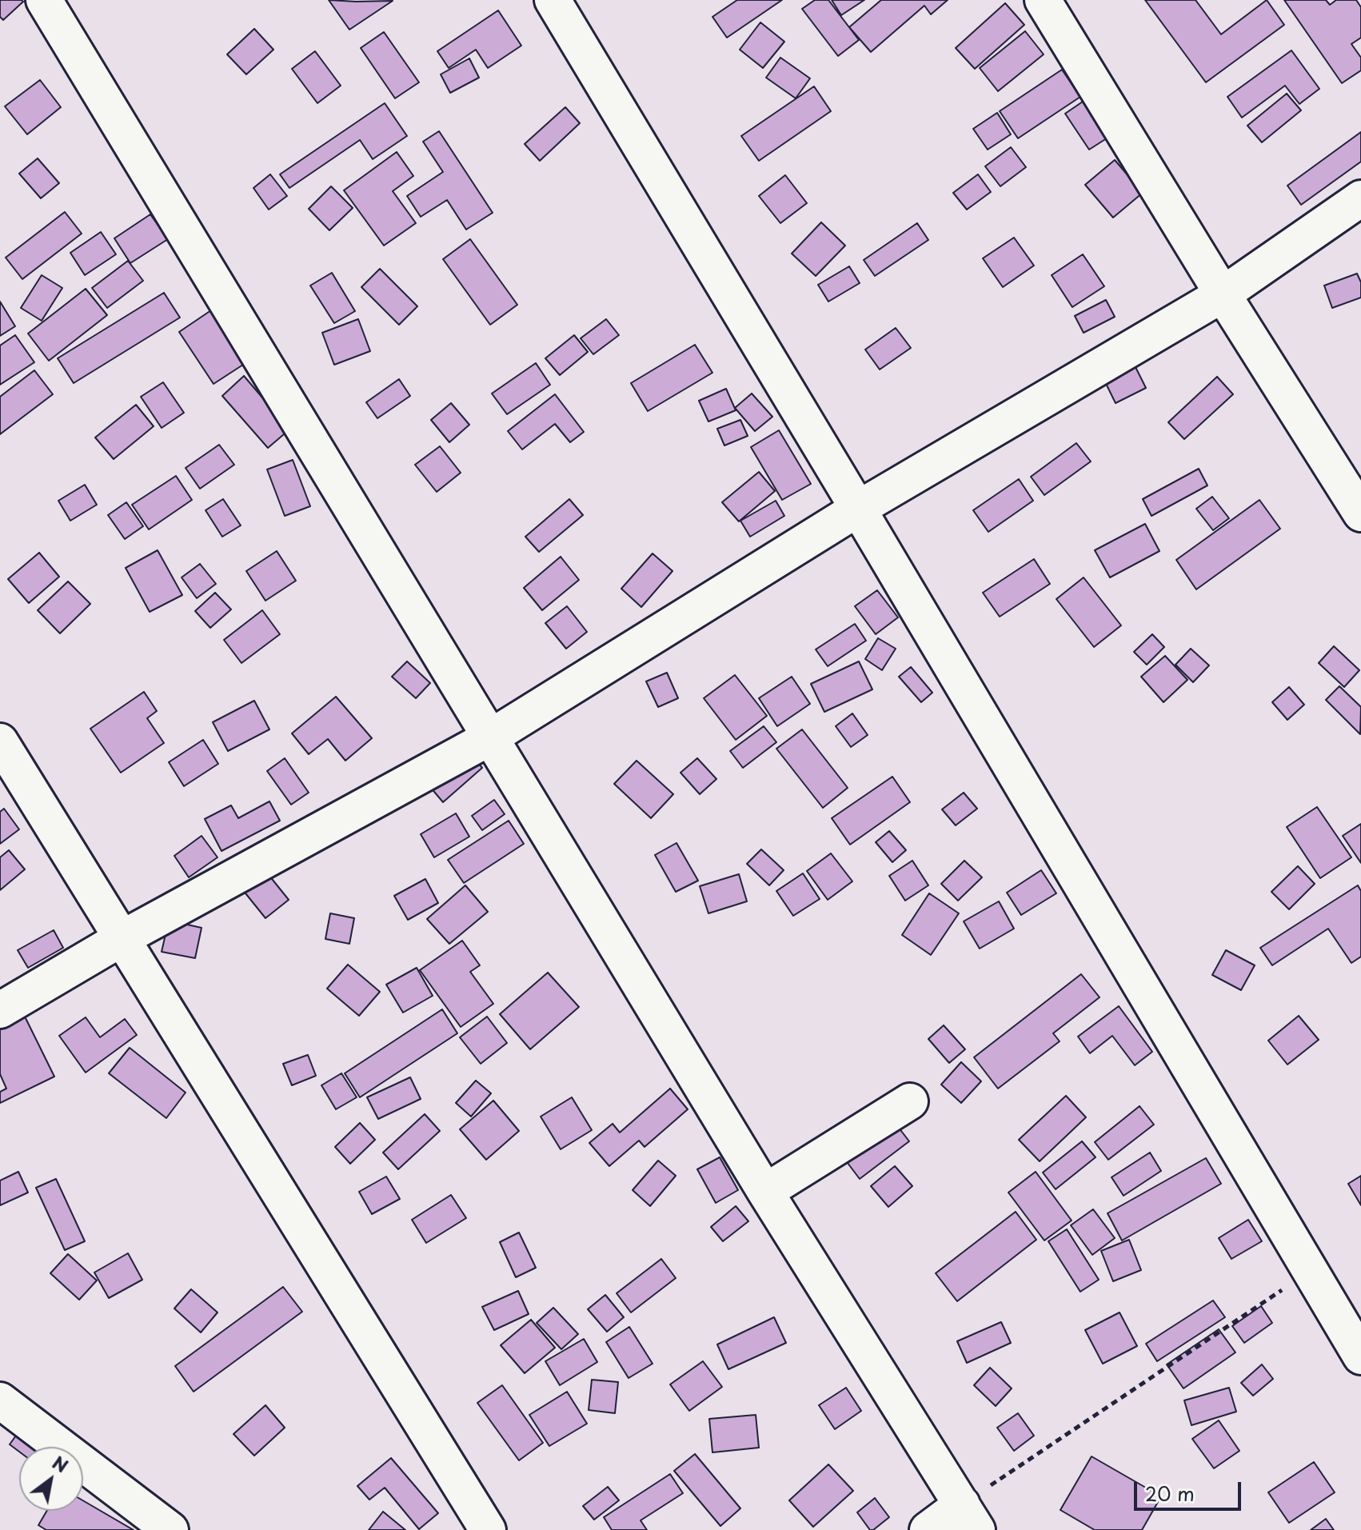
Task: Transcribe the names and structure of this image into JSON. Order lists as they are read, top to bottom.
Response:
{
  "scale_bar": "20 m",
  "north": "top right"
}
